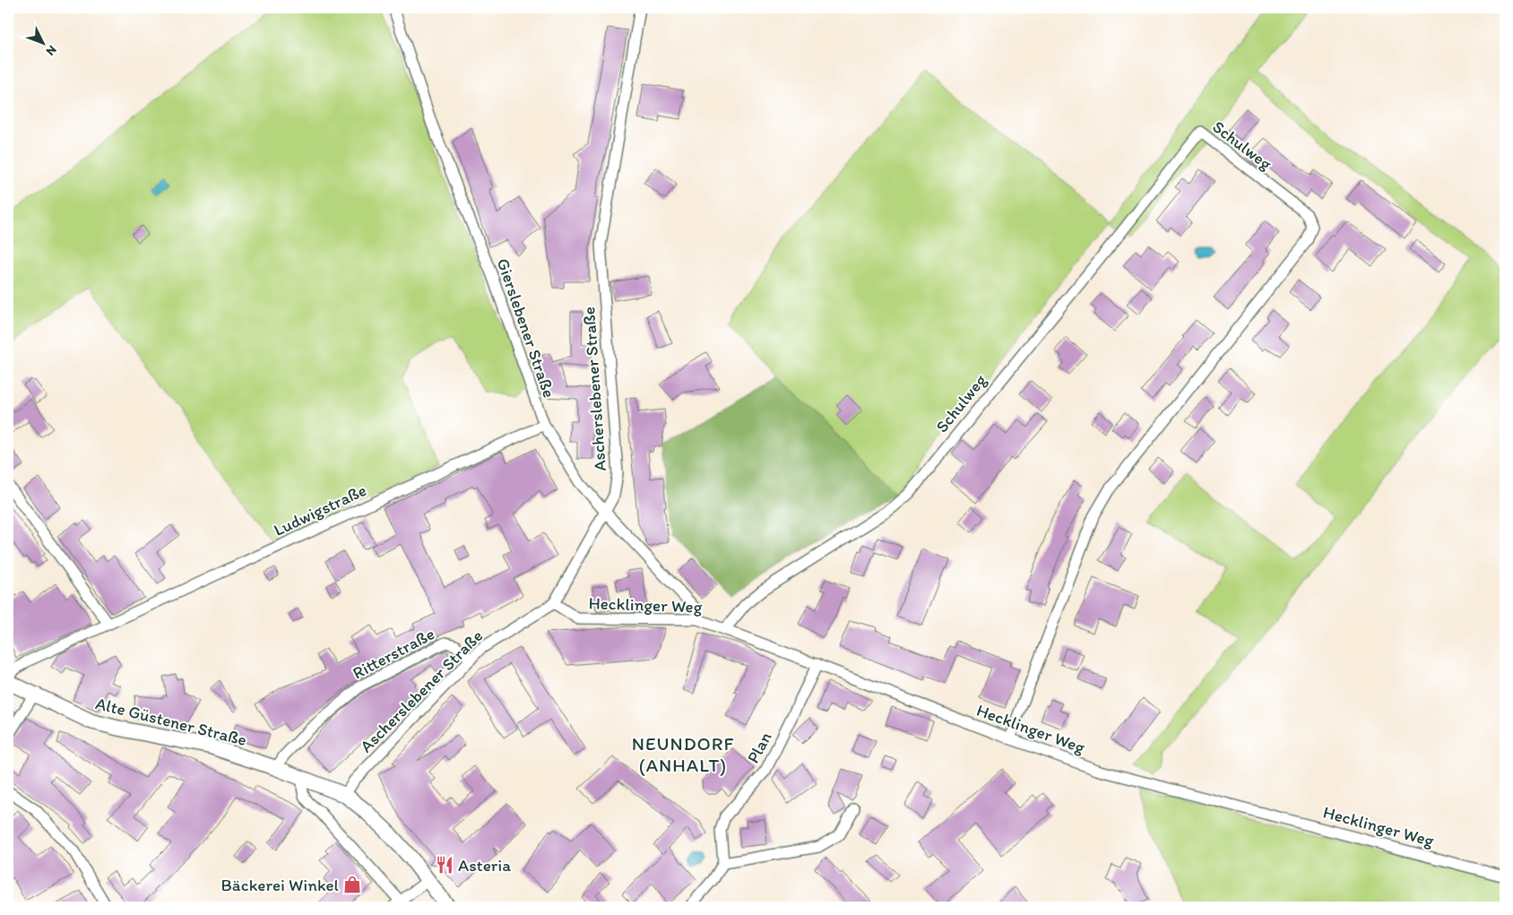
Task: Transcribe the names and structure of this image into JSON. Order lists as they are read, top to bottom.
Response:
{
  "streets": {
    "main road": ["Alte Güstener Straße"],
    "street": [
      "Schulweg",
      "Gierslebener Straße",
      "Ascherslebener Straße",
      "Ludwigstraße",
      "Hecklinger Weg",
      "Ritterstraße",
      "Plan"
    ]
  },
  "crossings": [
    ["Schulweg", "Hecklinger Weg"],
    ["Gierslebener Straße", "Ascherslebener Straße"],
    ["Gierslebener Straße", "Ludwigstraße"],
    ["Gierslebener Straße", "Hecklinger Weg"],
    ["Ascherslebener Straße", "Hecklinger Weg"],
    ["Ascherslebener Straße", "Ritterstraße"],
    ["Ascherslebener Straße", "Alte Güstener Straße"],
    ["Hecklinger Weg", "Plan"],
    ["Ritterstraße", "Alte Güstener Straße"]
  ],
  "districts": ["NEUNDORF (ANHALT)"],
  "places": {
    "restaurant": ["Asteria"],
    "shop": ["Bäckerei Winkel"]
  },
  "north": "bottom right"
}
